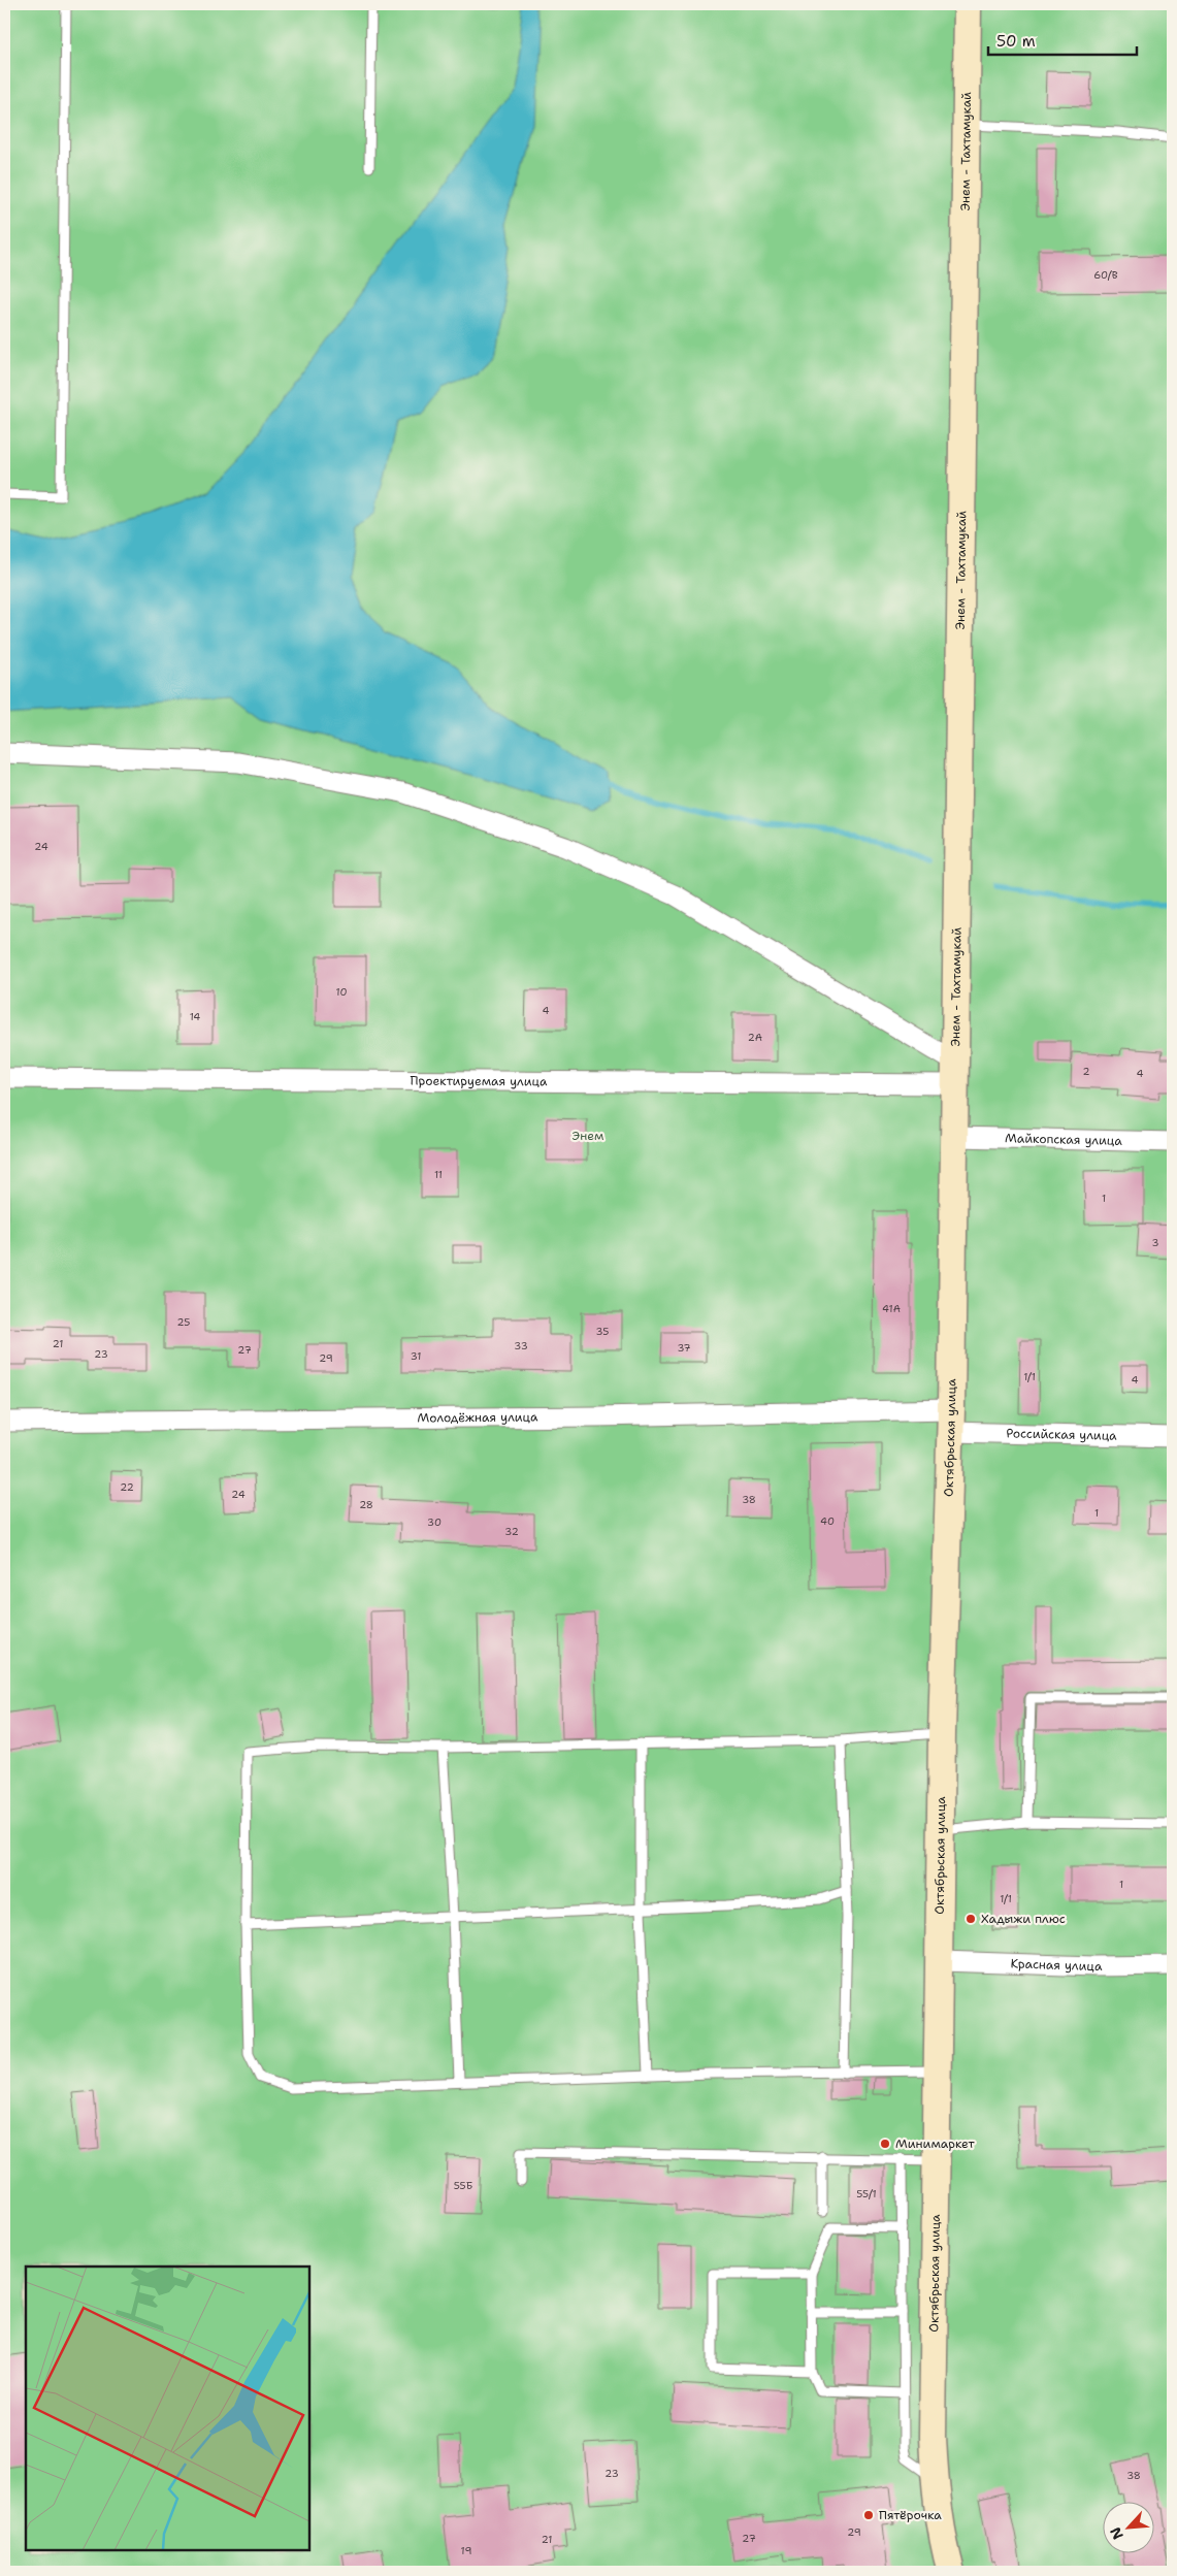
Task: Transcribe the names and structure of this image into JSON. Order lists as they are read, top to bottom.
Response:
{
  "streets": {
    "main road": ["Энем - Тахтамукай", "Октябрьская улица"],
    "street": [
      "Проектируемая улица",
      "Майкопская улица",
      "Молодёжная улица",
      "Российская улица",
      "Красная улица"
    ]
  },
  "crossings": [
    ["Энем - Тахтамукай", "Проектируемая улица"],
    ["Энем - Тахтамукай", "Майкопская улица"],
    ["Энем - Тахтамукай", "Октябрьская улица"],
    ["Майкопская улица", "Октябрьская улица"],
    ["Молодёжная улица", "Российская улица"],
    ["Молодёжная улица", "Октябрьская улица"],
    ["Российская улица", "Октябрьская улица"],
    ["Октябрьская улица", "Красная улица"]
  ],
  "parks": ["Энем"],
  "places": ["Хадыжи плюс", "Минимаркет", "Пятёрочка"],
  "house_numbers": [
    "60/В",
    "24",
    "10",
    "4",
    "14",
    "2А",
    "2",
    "4",
    "11",
    "1",
    "3",
    "41А",
    "25",
    "35",
    "21",
    "33",
    "37",
    "27",
    "23",
    "31",
    "29",
    "1/1",
    "4",
    "22",
    "24",
    "38",
    "28",
    "1",
    "40",
    "30",
    "32",
    "1",
    "1/1",
    "55Б",
    "55/1",
    "23",
    "38",
    "29",
    "27",
    "21",
    "19"
  ],
  "scale_bar": "50 m",
  "north": "bottom left"
}
